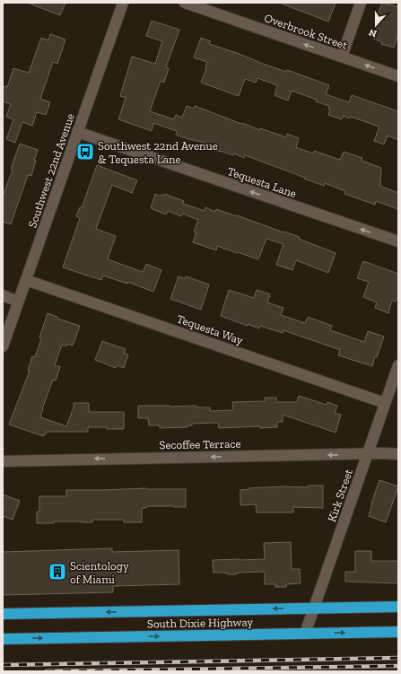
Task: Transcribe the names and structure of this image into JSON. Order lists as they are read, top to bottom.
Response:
{
  "streets": {
    "highway": ["South Dixie Highway"],
    "street": [
      "Overbrook Street",
      "Southwest 22nd Avenue",
      "Tequesta Lane",
      "Tequesta Way",
      "Secoffee Terrace",
      "Kirk Street"
    ]
  },
  "crossings": [
    ["Southwest 22nd Avenue", "Tequesta Lane"],
    ["Southwest 22nd Avenue", "Tequesta Way"],
    ["Tequesta Way", "Kirk Street"],
    ["Secoffee Terrace", "Kirk Street"],
    ["Kirk Street", "South Dixie Highway"]
  ],
  "one_way": ["Overbrook Street", "Tequesta Lane", "Secoffee Terrace"],
  "places": {
    "bus stop": ["Southwest 22nd Avenue & Tequesta Lane"],
    "building": ["Scientology of Miami"]
  },
  "north": "bottom"
}
